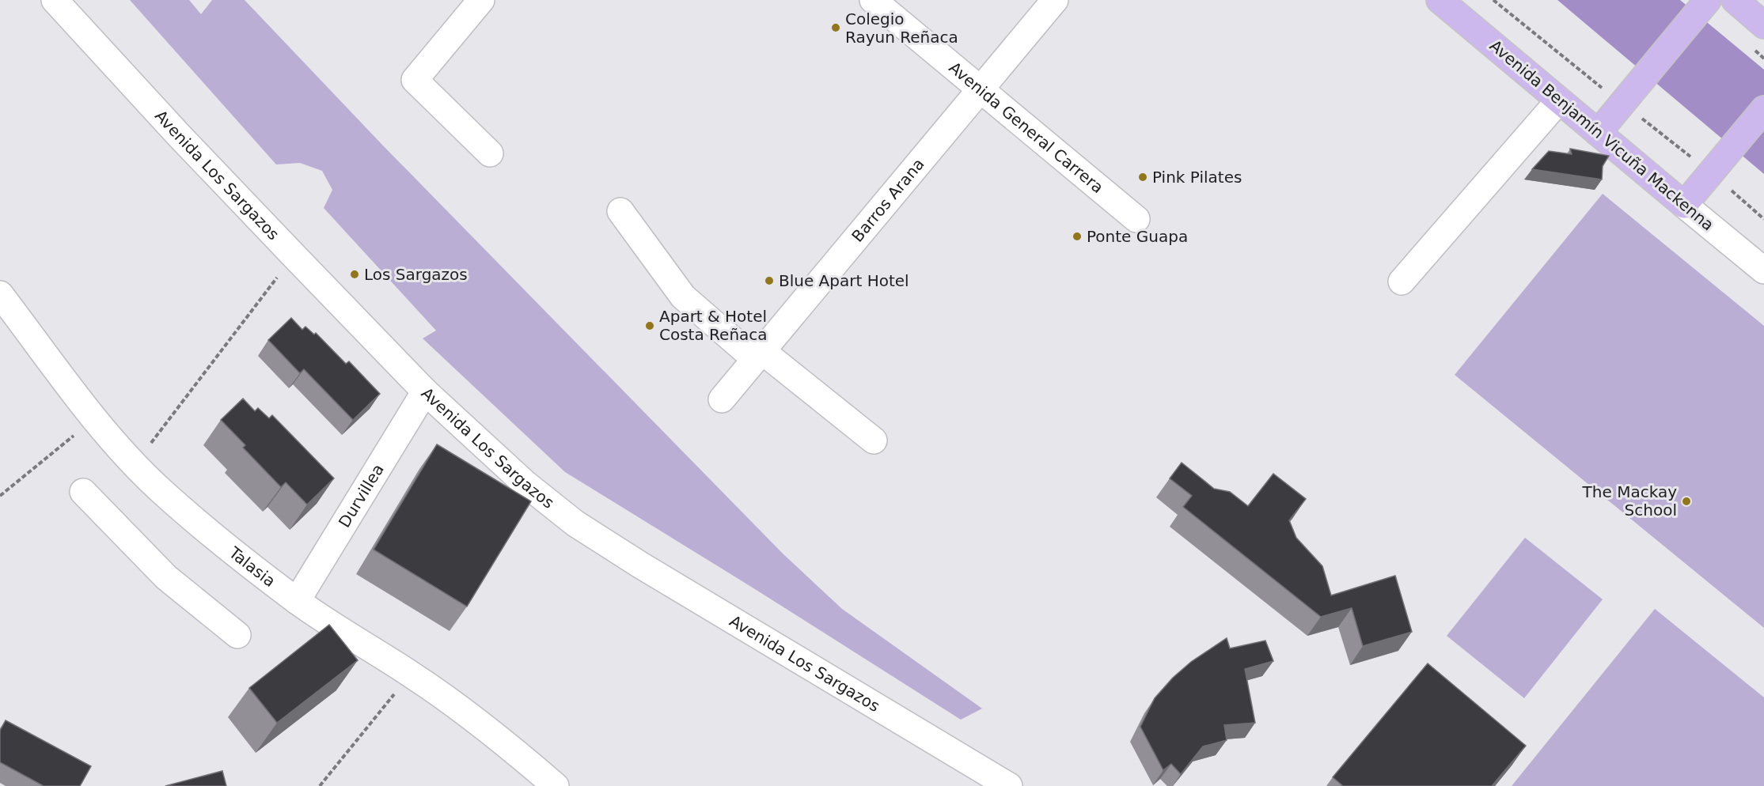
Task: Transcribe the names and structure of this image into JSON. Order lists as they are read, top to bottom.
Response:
{
  "streets": {
    "main road": ["Avenida Benjamín Vicuña Mackenna"],
    "street": [
      "Avenida General Carrera",
      "Avenida Los Sargazos",
      "Barros Arana",
      "Durvillea",
      "Talasia"
    ]
  },
  "crossings": [
    ["Avenida General Carrera", "Barros Arana"],
    ["Avenida Los Sargazos", "Durvillea"],
    ["Durvillea", "Talasia"]
  ],
  "places": [
    "Colegio Rayun Reñaca",
    "Pink Pilates",
    "Ponte Guapa",
    "Los Sargazos",
    "Blue Apart Hotel",
    "Apart & Hotel Costa Reñaca",
    "The Mackay School"
  ]
}
